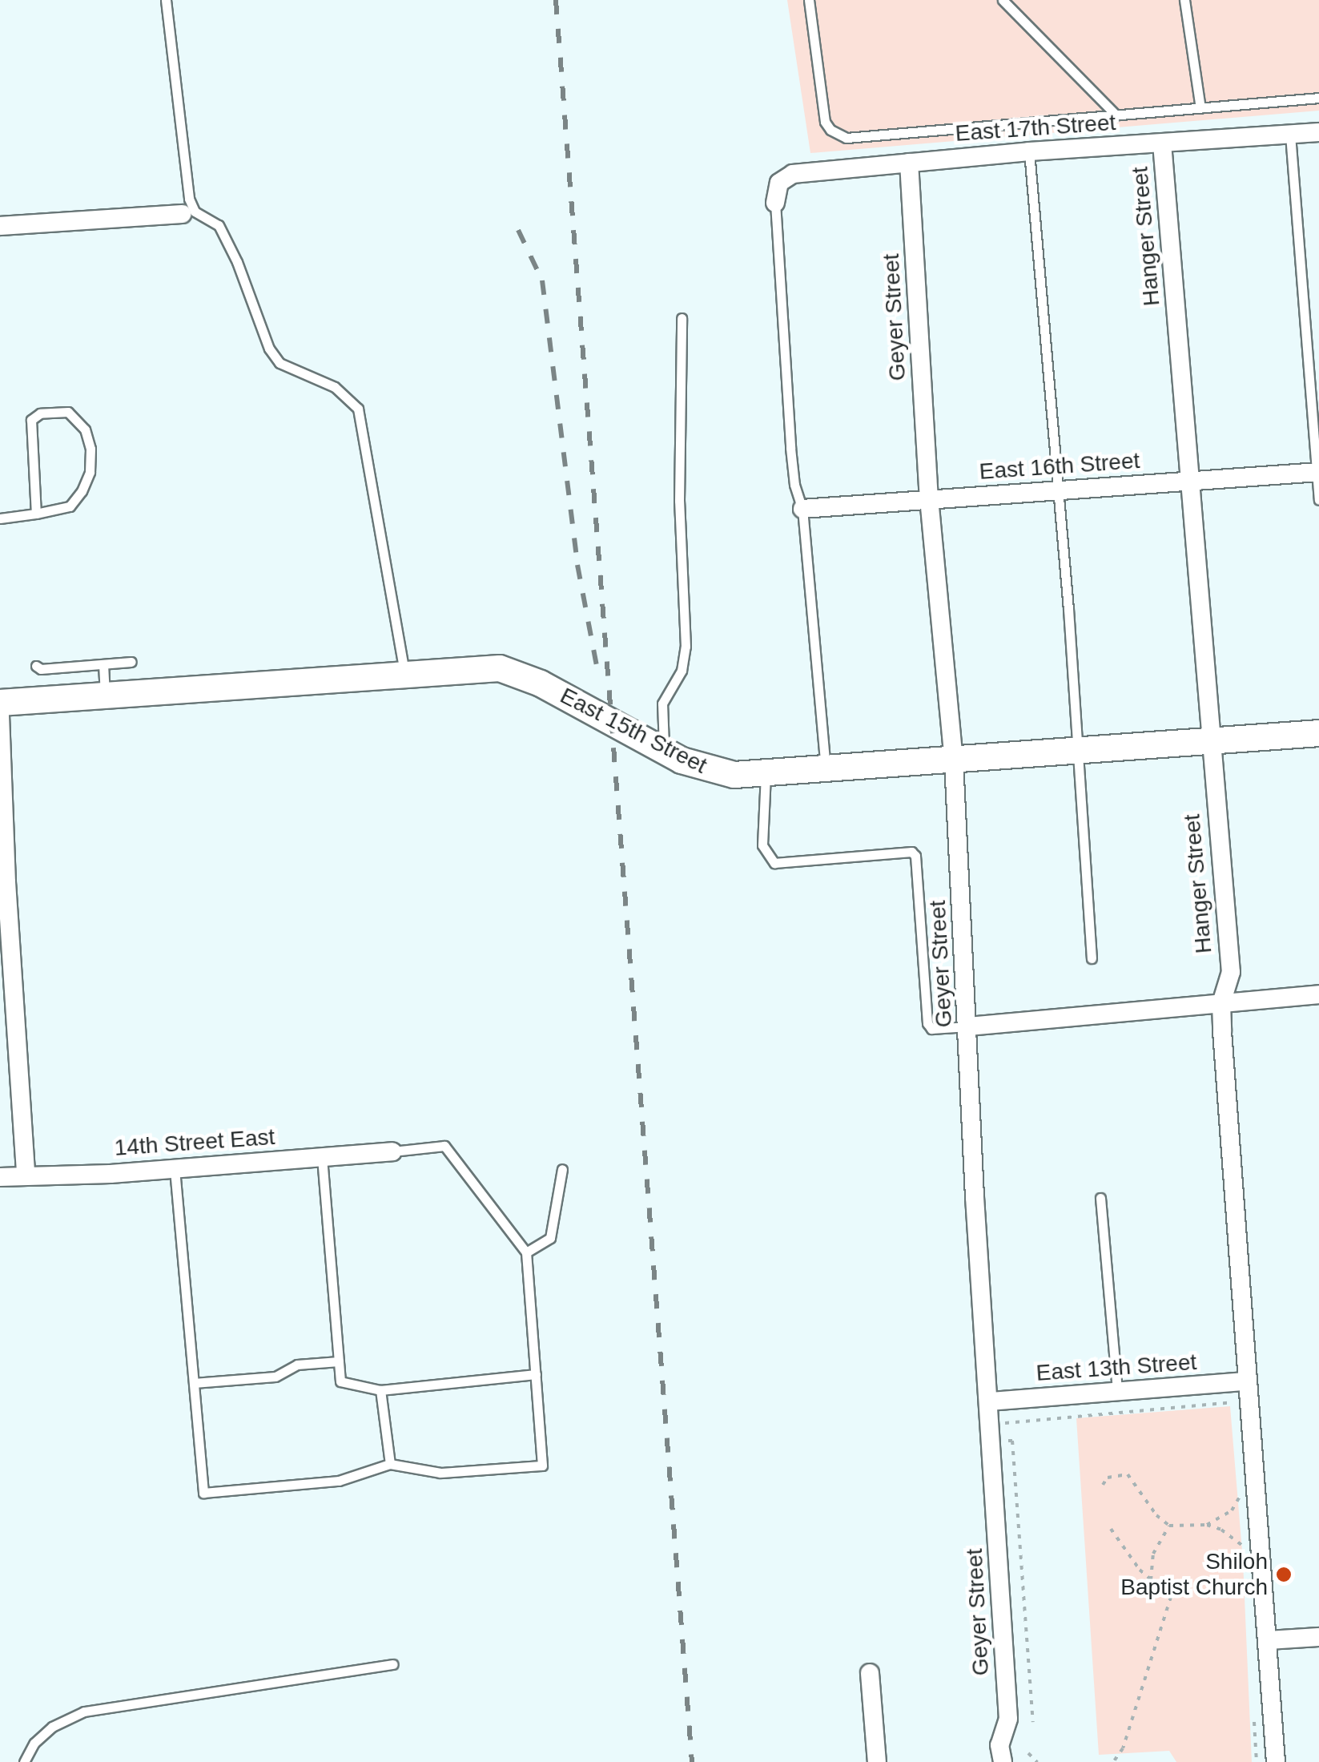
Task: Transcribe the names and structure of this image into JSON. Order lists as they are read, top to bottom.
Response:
{
  "streets": {
    "street": [
      "East 17th Street",
      "Hanger Street",
      "Geyer Street",
      "East 16th Street",
      "East 15th Street",
      "14th Street East",
      "East 13th Street"
    ]
  },
  "crossings": [
    ["East 17th Street", "Hanger Street"],
    ["East 17th Street", "Geyer Street"],
    ["Hanger Street", "East 16th Street"],
    ["Hanger Street", "East 15th Street"],
    ["Hanger Street", "East 13th Street"],
    ["Geyer Street", "East 16th Street"],
    ["Geyer Street", "East 15th Street"],
    ["Geyer Street", "East 13th Street"]
  ],
  "places": ["Shiloh Baptist Church"]
}
